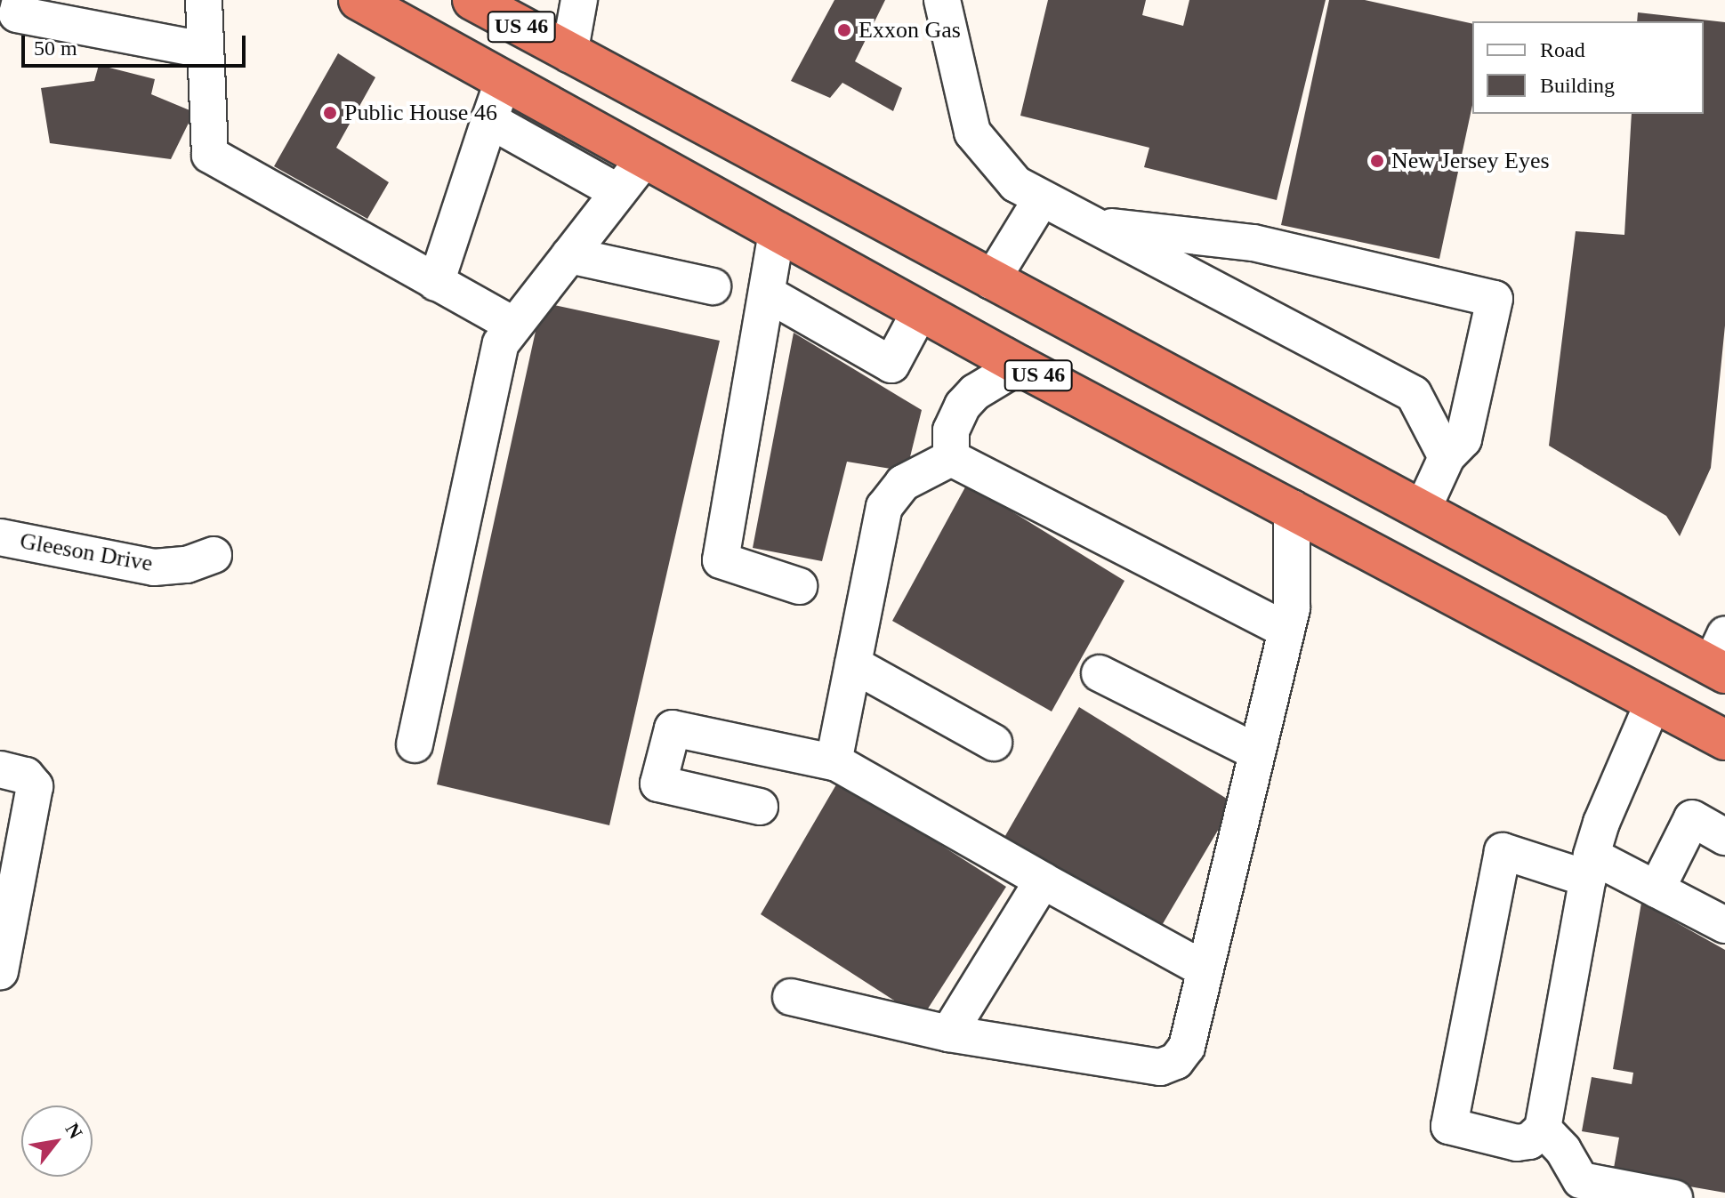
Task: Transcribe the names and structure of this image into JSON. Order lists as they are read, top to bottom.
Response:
{
  "streets": {
    "highway": ["US 46"],
    "street": ["Gleeson Drive"]
  },
  "places": ["Exxon Gas", "Public House 46", "New Jersey Eyes"],
  "legend": ["Road", "Building"],
  "scale_bar": "50 m",
  "north": "top right"
}
